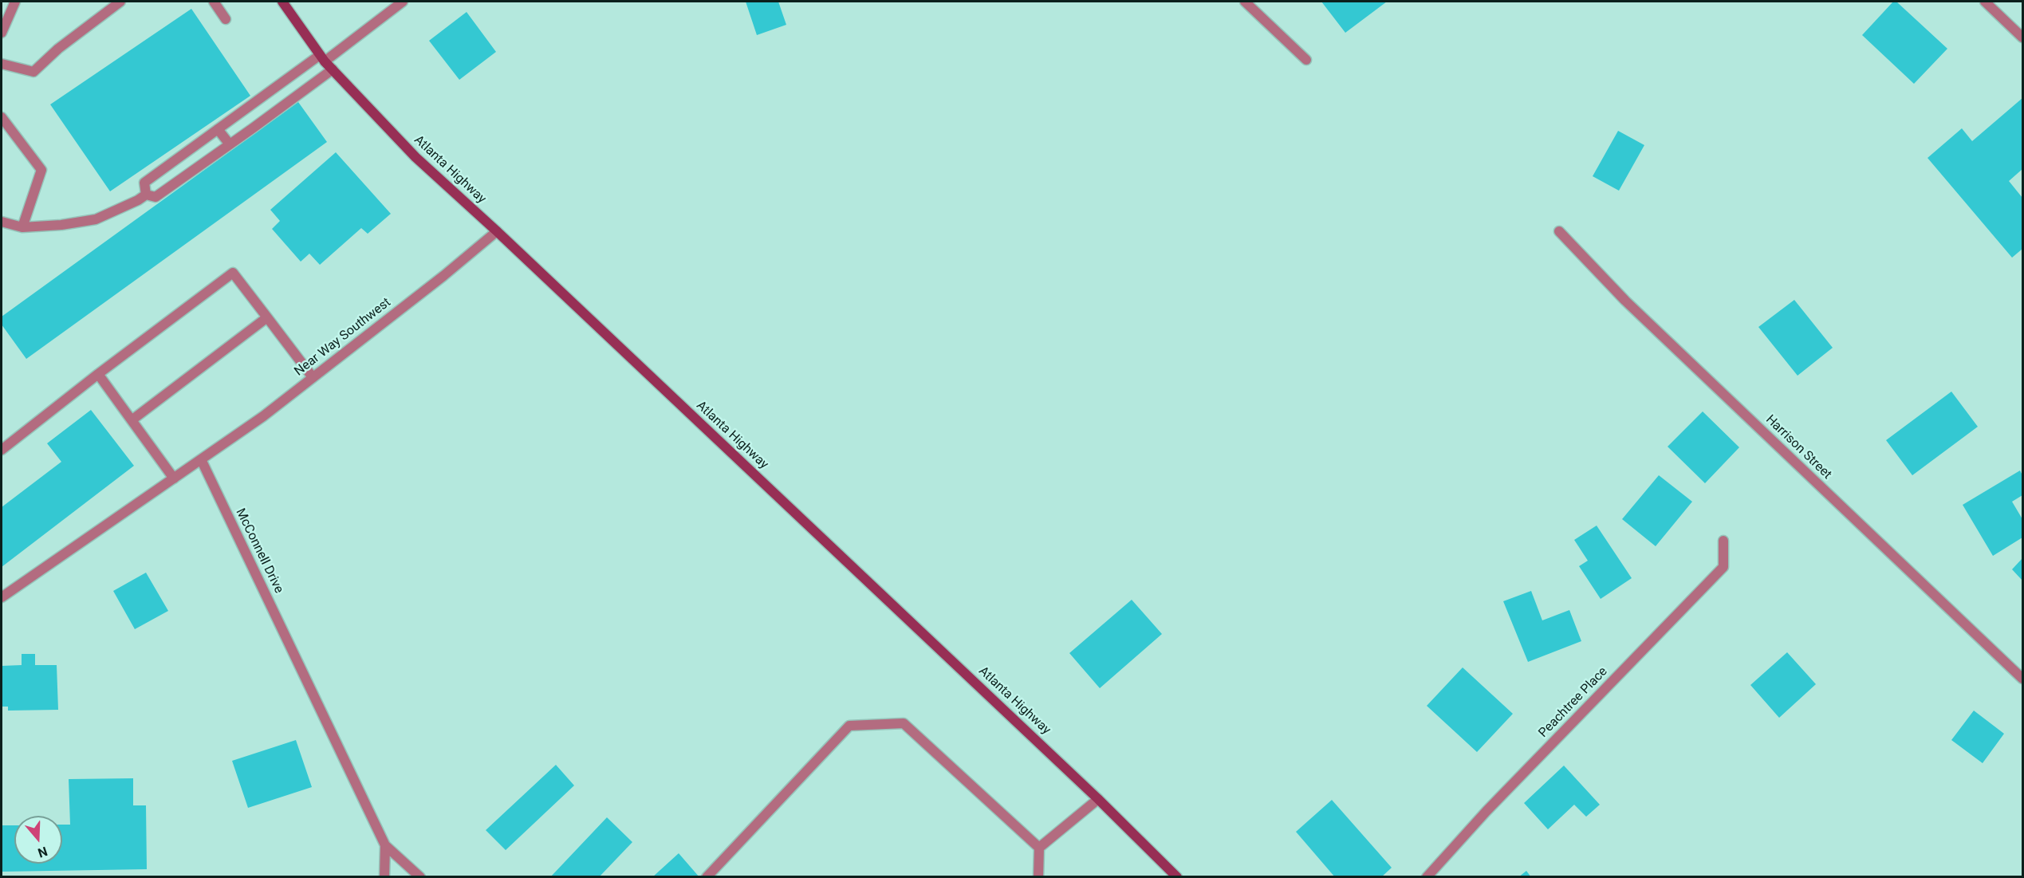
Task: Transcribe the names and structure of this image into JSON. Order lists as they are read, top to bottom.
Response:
{
  "streets": {
    "main road": ["Atlanta Highway"],
    "street": [
      "Near Way Southwest",
      "Harrison Street",
      "McConnell Drive",
      "Peachtree Place"
    ]
  },
  "crossings": [
    ["Atlanta Highway", "Near Way Southwest"],
    ["Near Way Southwest", "McConnell Drive"]
  ],
  "north": "bottom"
}
